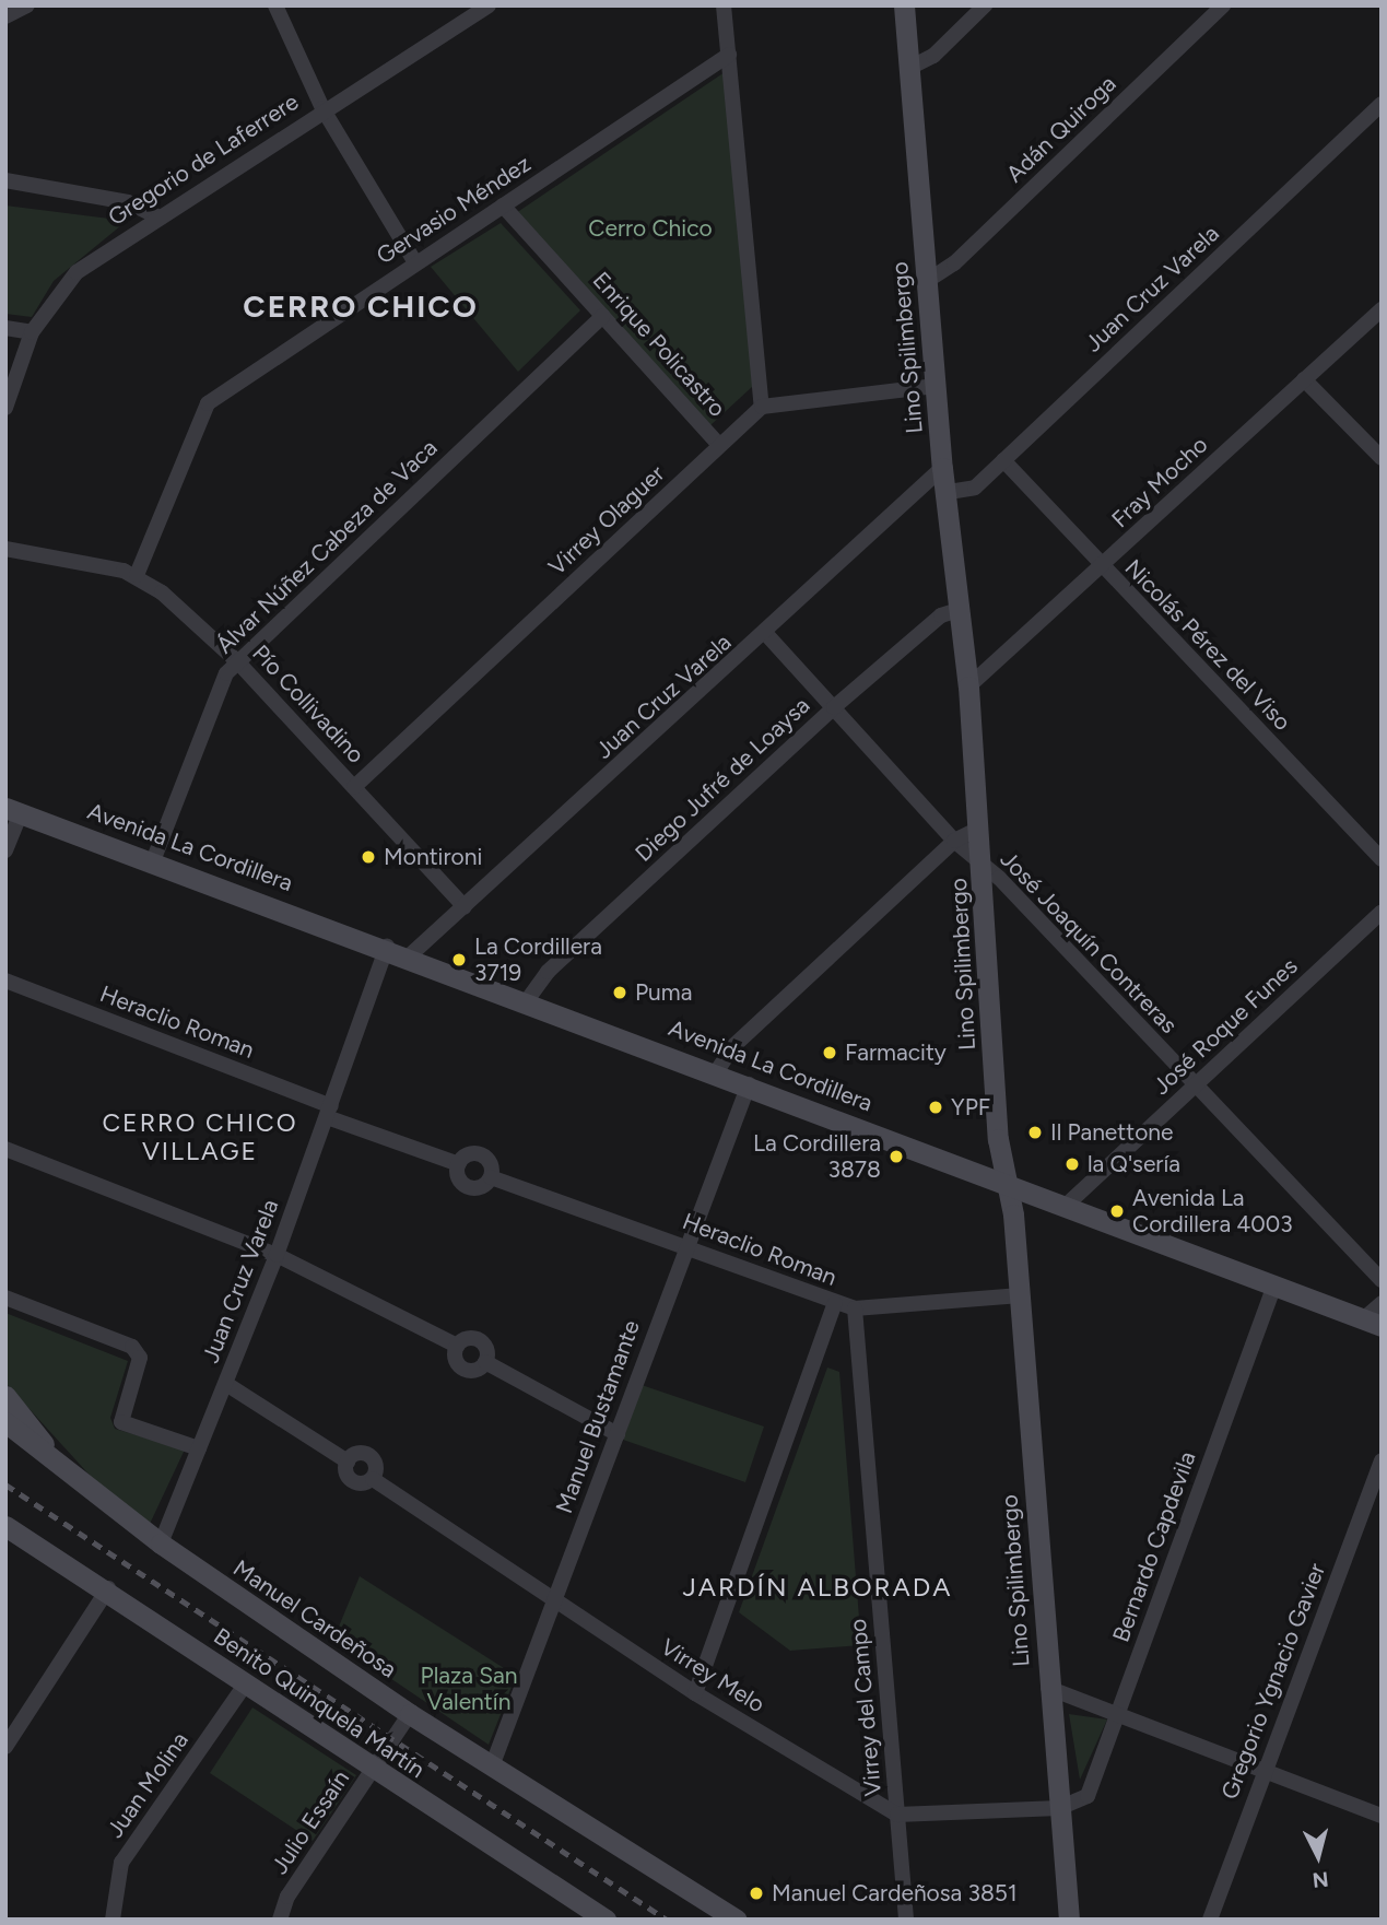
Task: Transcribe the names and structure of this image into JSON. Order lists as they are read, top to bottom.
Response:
{
  "streets": {
    "main road": [
      "Lino Spilimbergo",
      "Avenida La Cordillera",
      "Manuel Cardeñosa",
      "Benito Quinquela Martín"
    ],
    "street": [
      "Adán Quiroga",
      "Gregorio de Laferrere",
      "Gervasio Méndez",
      "Juan Cruz Varela",
      "Enrique Policastro",
      "Fray Mocho",
      "Virrey Olaguer",
      "Álvar Núñez Cabeza de Vaca",
      "Nicolás Pérez del Viso",
      "Pío Collivadino",
      "Diego Jufré de Loaysa",
      "José Joaquín Contreras",
      "Heraclio Roman",
      "José Roque Funes",
      "Manuel Bustamante",
      "Bernardo Capdevila",
      "Virrey Melo",
      "Gregorio Ygnacio Gavier",
      "Virrey del Campo",
      "Juan Molina",
      "Julio Essaín"
    ]
  },
  "crossings": [
    ["Adán Quiroga", "Lino Spilimbergo"],
    ["Gervasio Méndez", "Enrique Policastro"],
    ["Gervasio Méndez", "Pío Collivadino"],
    ["Juan Cruz Varela", "Lino Spilimbergo"],
    ["Juan Cruz Varela", "Nicolás Pérez del Viso"],
    ["Juan Cruz Varela", "Pío Collivadino"],
    ["Juan Cruz Varela", "Avenida La Cordillera"],
    ["Juan Cruz Varela", "José Joaquín Contreras"],
    ["Juan Cruz Varela", "Heraclio Roman"],
    ["Juan Cruz Varela", "Manuel Cardeñosa"],
    ["Juan Cruz Varela", "Virrey Melo"],
    ["Enrique Policastro", "Virrey Olaguer"],
    ["Enrique Policastro", "Álvar Núñez Cabeza de Vaca"],
    ["Lino Spilimbergo", "Fray Mocho"],
    ["Lino Spilimbergo", "Diego Jufré de Loaysa"],
    ["Lino Spilimbergo", "Avenida La Cordillera"],
    ["Lino Spilimbergo", "José Joaquín Contreras"],
    ["Lino Spilimbergo", "Heraclio Roman"],
    ["Lino Spilimbergo", "Bernardo Capdevila"],
    ["Fray Mocho", "Nicolás Pérez del Viso"],
    ["Virrey Olaguer", "Pío Collivadino"],
    ["Álvar Núñez Cabeza de Vaca", "Pío Collivadino"],
    ["Álvar Núñez Cabeza de Vaca", "Avenida La Cordillera"],
    ["Diego Jufré de Loaysa", "Avenida La Cordillera"],
    ["Diego Jufré de Loaysa", "José Joaquín Contreras"],
    ["Avenida La Cordillera", "José Roque Funes"],
    ["Avenida La Cordillera", "Manuel Bustamante"],
    ["Avenida La Cordillera", "Bernardo Capdevila"],
    ["José Joaquín Contreras", "José Roque Funes"],
    ["Heraclio Roman", "Manuel Bustamante"],
    ["Heraclio Roman", "Virrey del Campo"],
    ["Manuel Bustamante", "Manuel Cardeñosa"],
    ["Manuel Bustamante", "Virrey Melo"],
    ["Manuel Cardeñosa", "Julio Essaín"],
    ["Virrey Melo", "Virrey del Campo"],
    ["Benito Quinquela Martín", "Juan Molina"],
    ["Benito Quinquela Martín", "Julio Essaín"]
  ],
  "districts": ["CERRO CHICO", "CERRO CHICO VILLAGE", "JARDÍN ALBORADA"],
  "parks": ["Cerro Chico", "Plaza San Valentín"],
  "places": [
    "Montironi",
    "La Cordillera 3719",
    "Puma",
    "Farmacity",
    "YPF",
    "Il Panettone",
    "La Cordillera 3878",
    "la Q'sería",
    "Avenida La Cordillera 4003",
    "Manuel Cardeñosa 3851"
  ],
  "north": "bottom"
}
